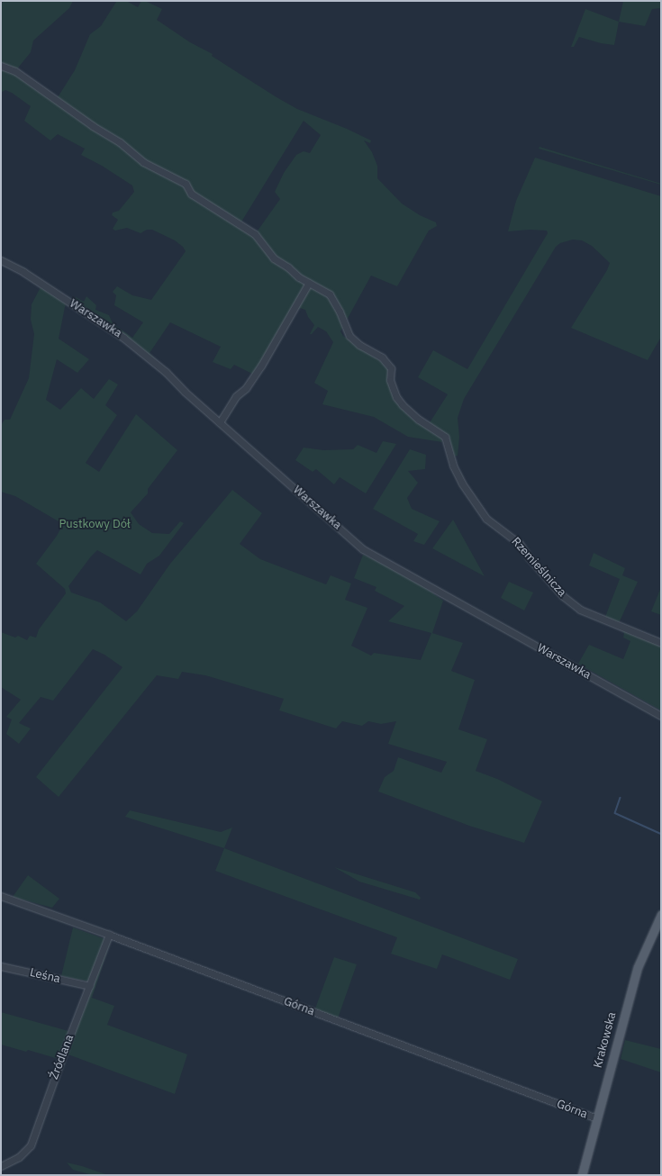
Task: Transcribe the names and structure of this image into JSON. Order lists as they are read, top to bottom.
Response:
{
  "streets": {
    "main road": ["Krakowska"],
    "street": [
      "Warszawka",
      "Rzemieślnicza",
      "Leśna",
      "Górna",
      "Źródlana"
    ]
  },
  "crossings": [
    ["Leśna", "Źródlana"],
    ["Górna", "Krakowska"],
    ["Górna", "Źródlana"]
  ],
  "parks": ["Pustkowy Dół"]
}
